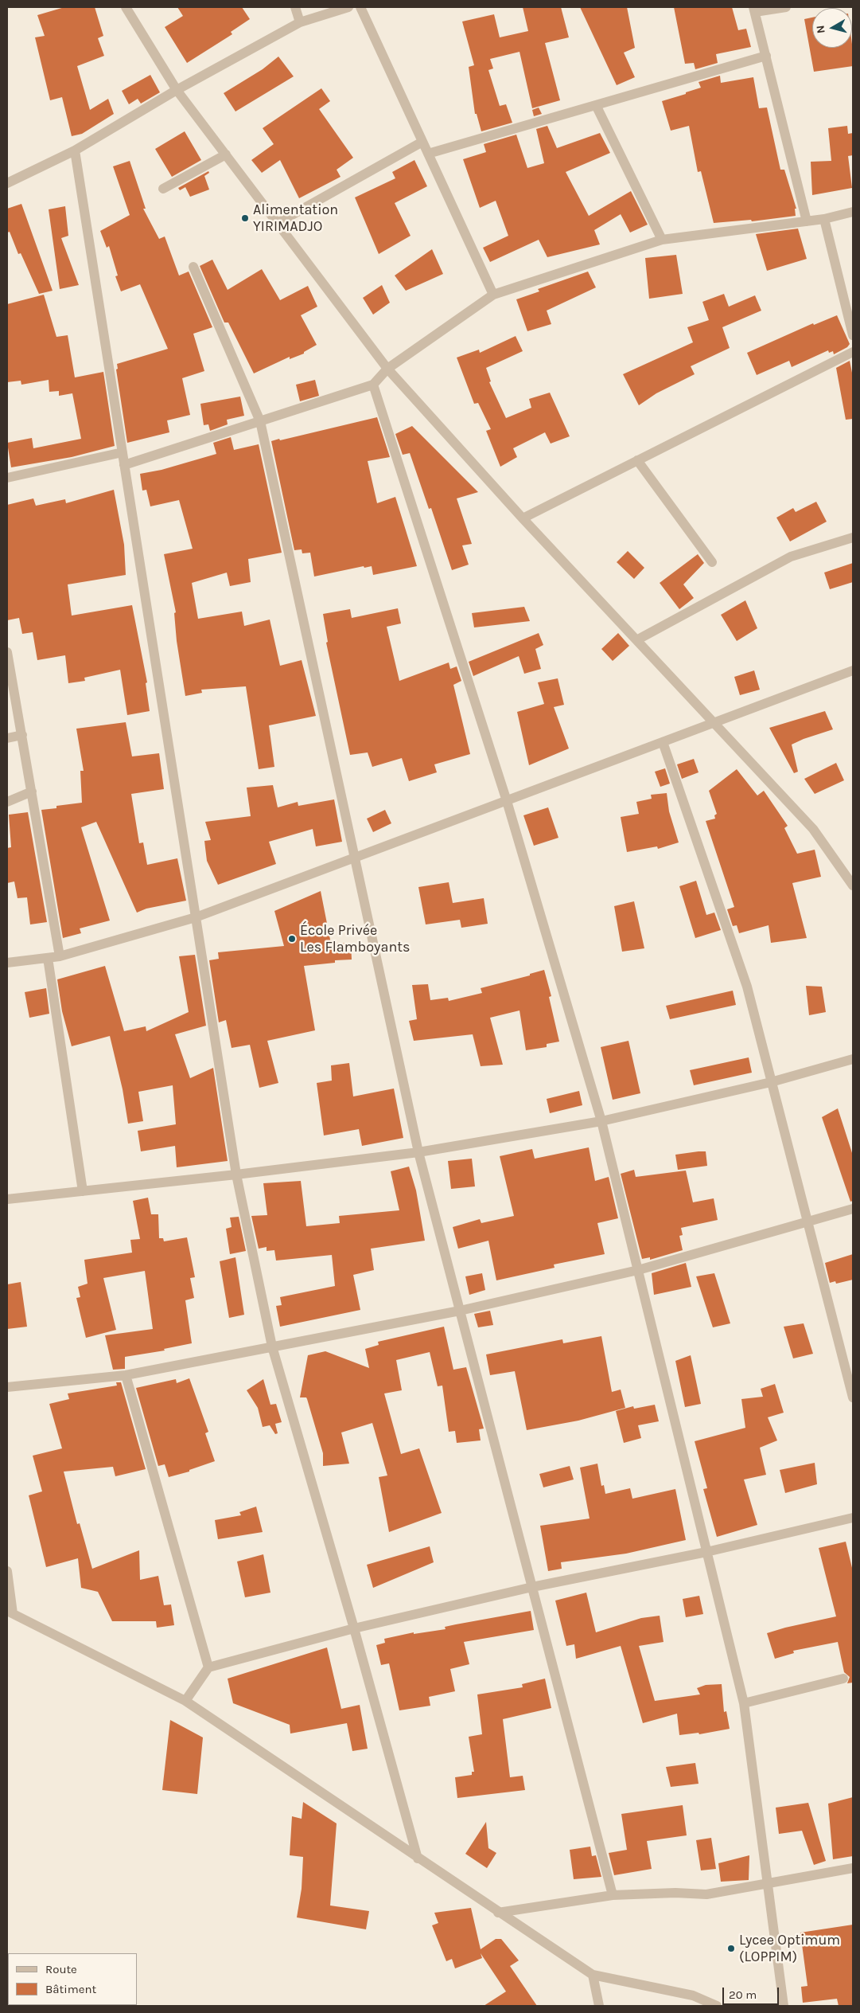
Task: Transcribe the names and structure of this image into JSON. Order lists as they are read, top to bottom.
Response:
{
  "places": ["Alimentation YIRIMADJO", "École Privée Les Flamboyants", "Lycee Optimum (LOPPIM)"],
  "legend": ["Route", "Bâtiment"],
  "scale_bar": "20 m",
  "north": "left"
}
